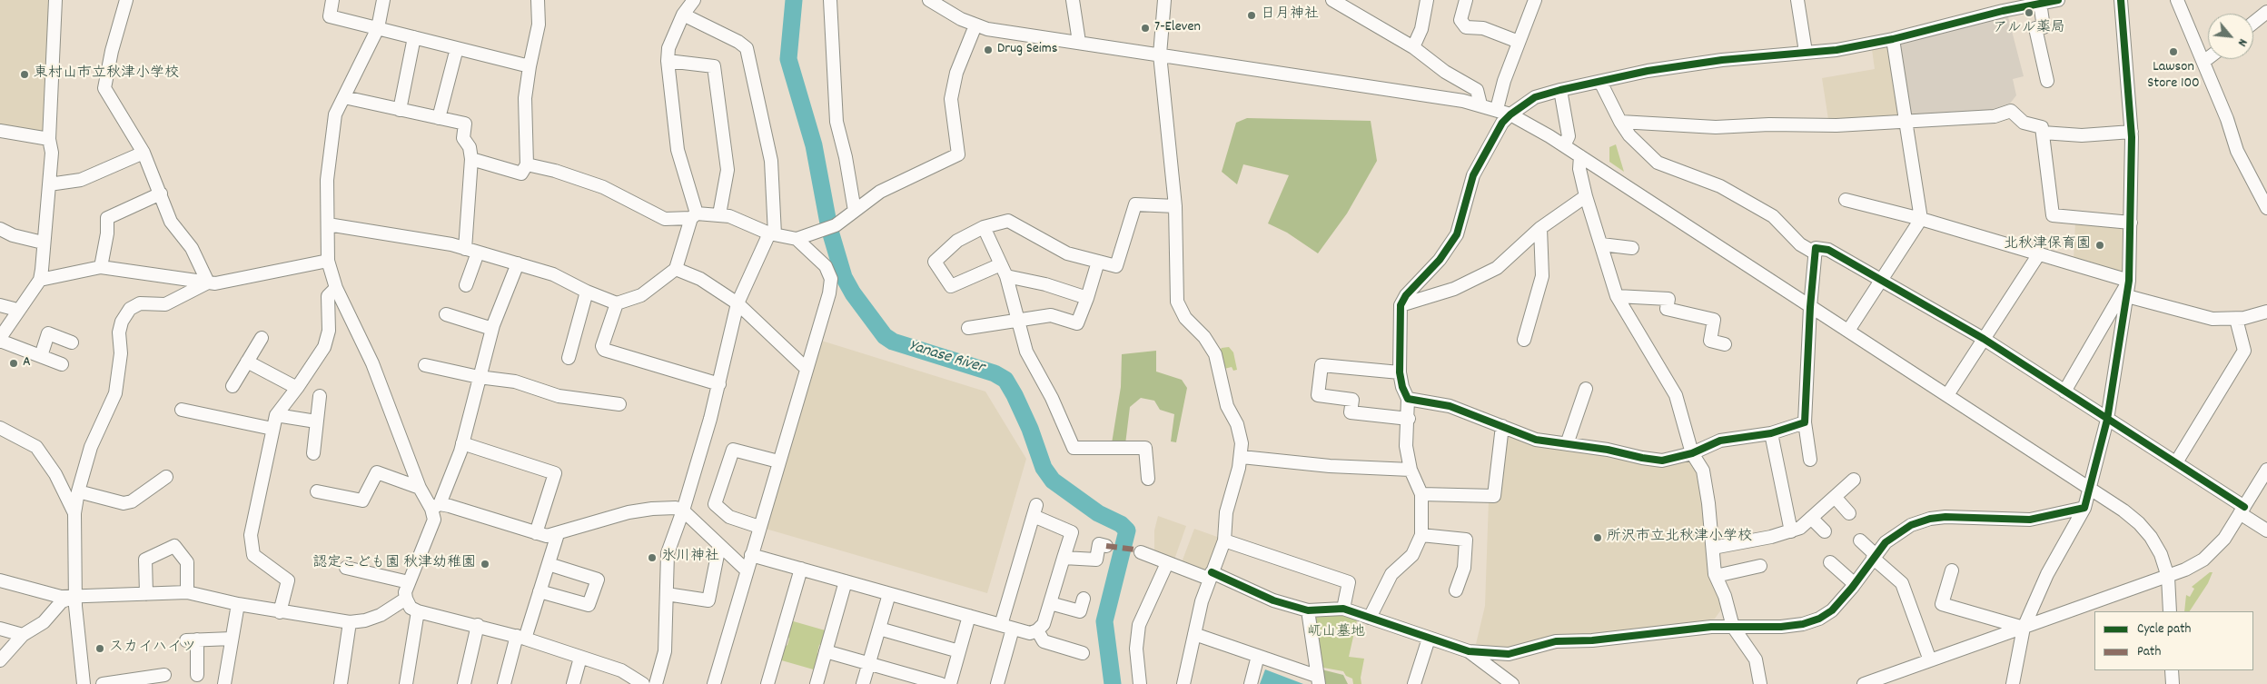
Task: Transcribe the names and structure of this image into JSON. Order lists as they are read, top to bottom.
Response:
{
  "water": ["Yanase River"],
  "parks": ["屼山墓地"],
  "places": [
    "アルル薬局",
    "日月神社",
    "7-Eleven",
    "Drug Seims",
    "Lawson Store 100",
    "東村山市立秋津小学校",
    "北秋津保育園",
    "A",
    "所沢市立北秋津小学校",
    "氷川神社",
    "認定こども園 秋津幼稚園",
    "スカイハイツ"
  ],
  "legend": ["Cycle path", "Path"],
  "north": "bottom right"
}
